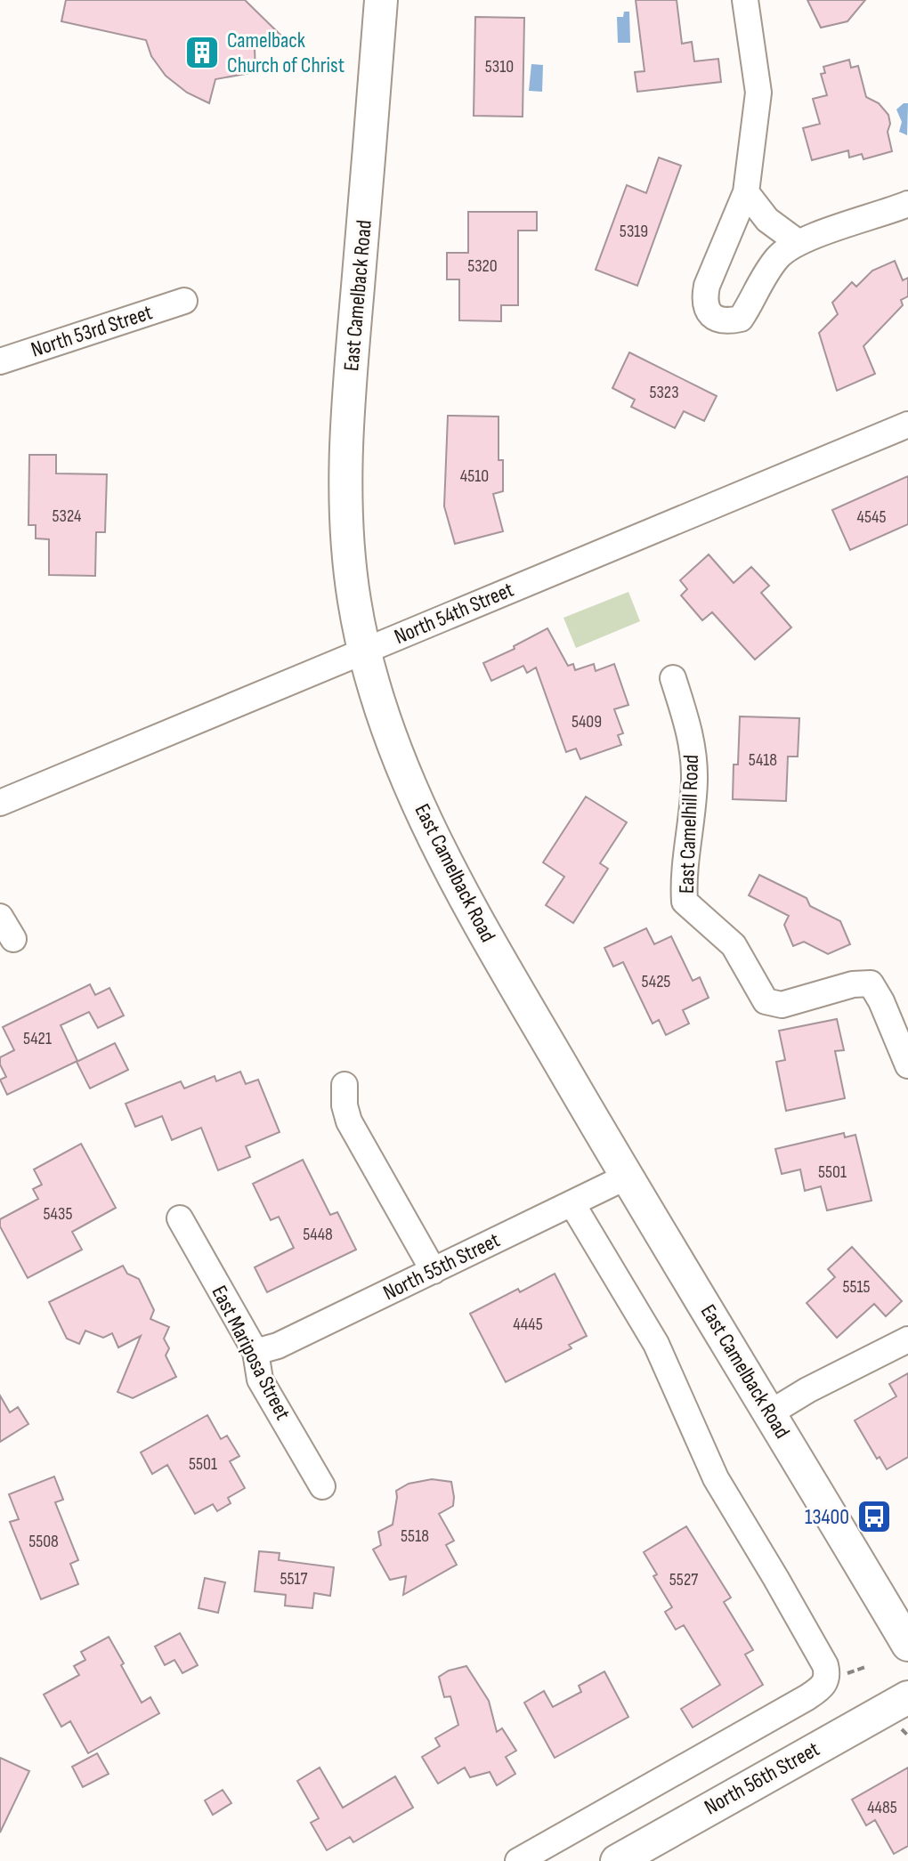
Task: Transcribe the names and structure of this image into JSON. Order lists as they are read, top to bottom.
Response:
{
  "streets": {
    "main road": ["East Camelback Road", "North 56th Street"],
    "street": [
      "North 53rd Street",
      "North 54th Street",
      "East Camelhill Road",
      "North 55th Street",
      "East Mariposa Street"
    ]
  },
  "crossings": [
    ["East Camelback Road", "North 54th Street"],
    ["East Camelback Road", "North 55th Street"],
    ["North 55th Street", "East Mariposa Street"]
  ],
  "places": {
    "building": ["Camelback Church of Christ"],
    "bus stop": ["13400"]
  },
  "house_numbers": [
    "5310",
    "5319",
    "5320",
    "5323",
    "4510",
    "5324",
    "4545",
    "5409",
    "5418",
    "5425",
    "5421",
    "5501",
    "5435",
    "5448",
    "5515",
    "4445",
    "5501",
    "5518",
    "5508",
    "5517",
    "5527",
    "4485"
  ]
}
